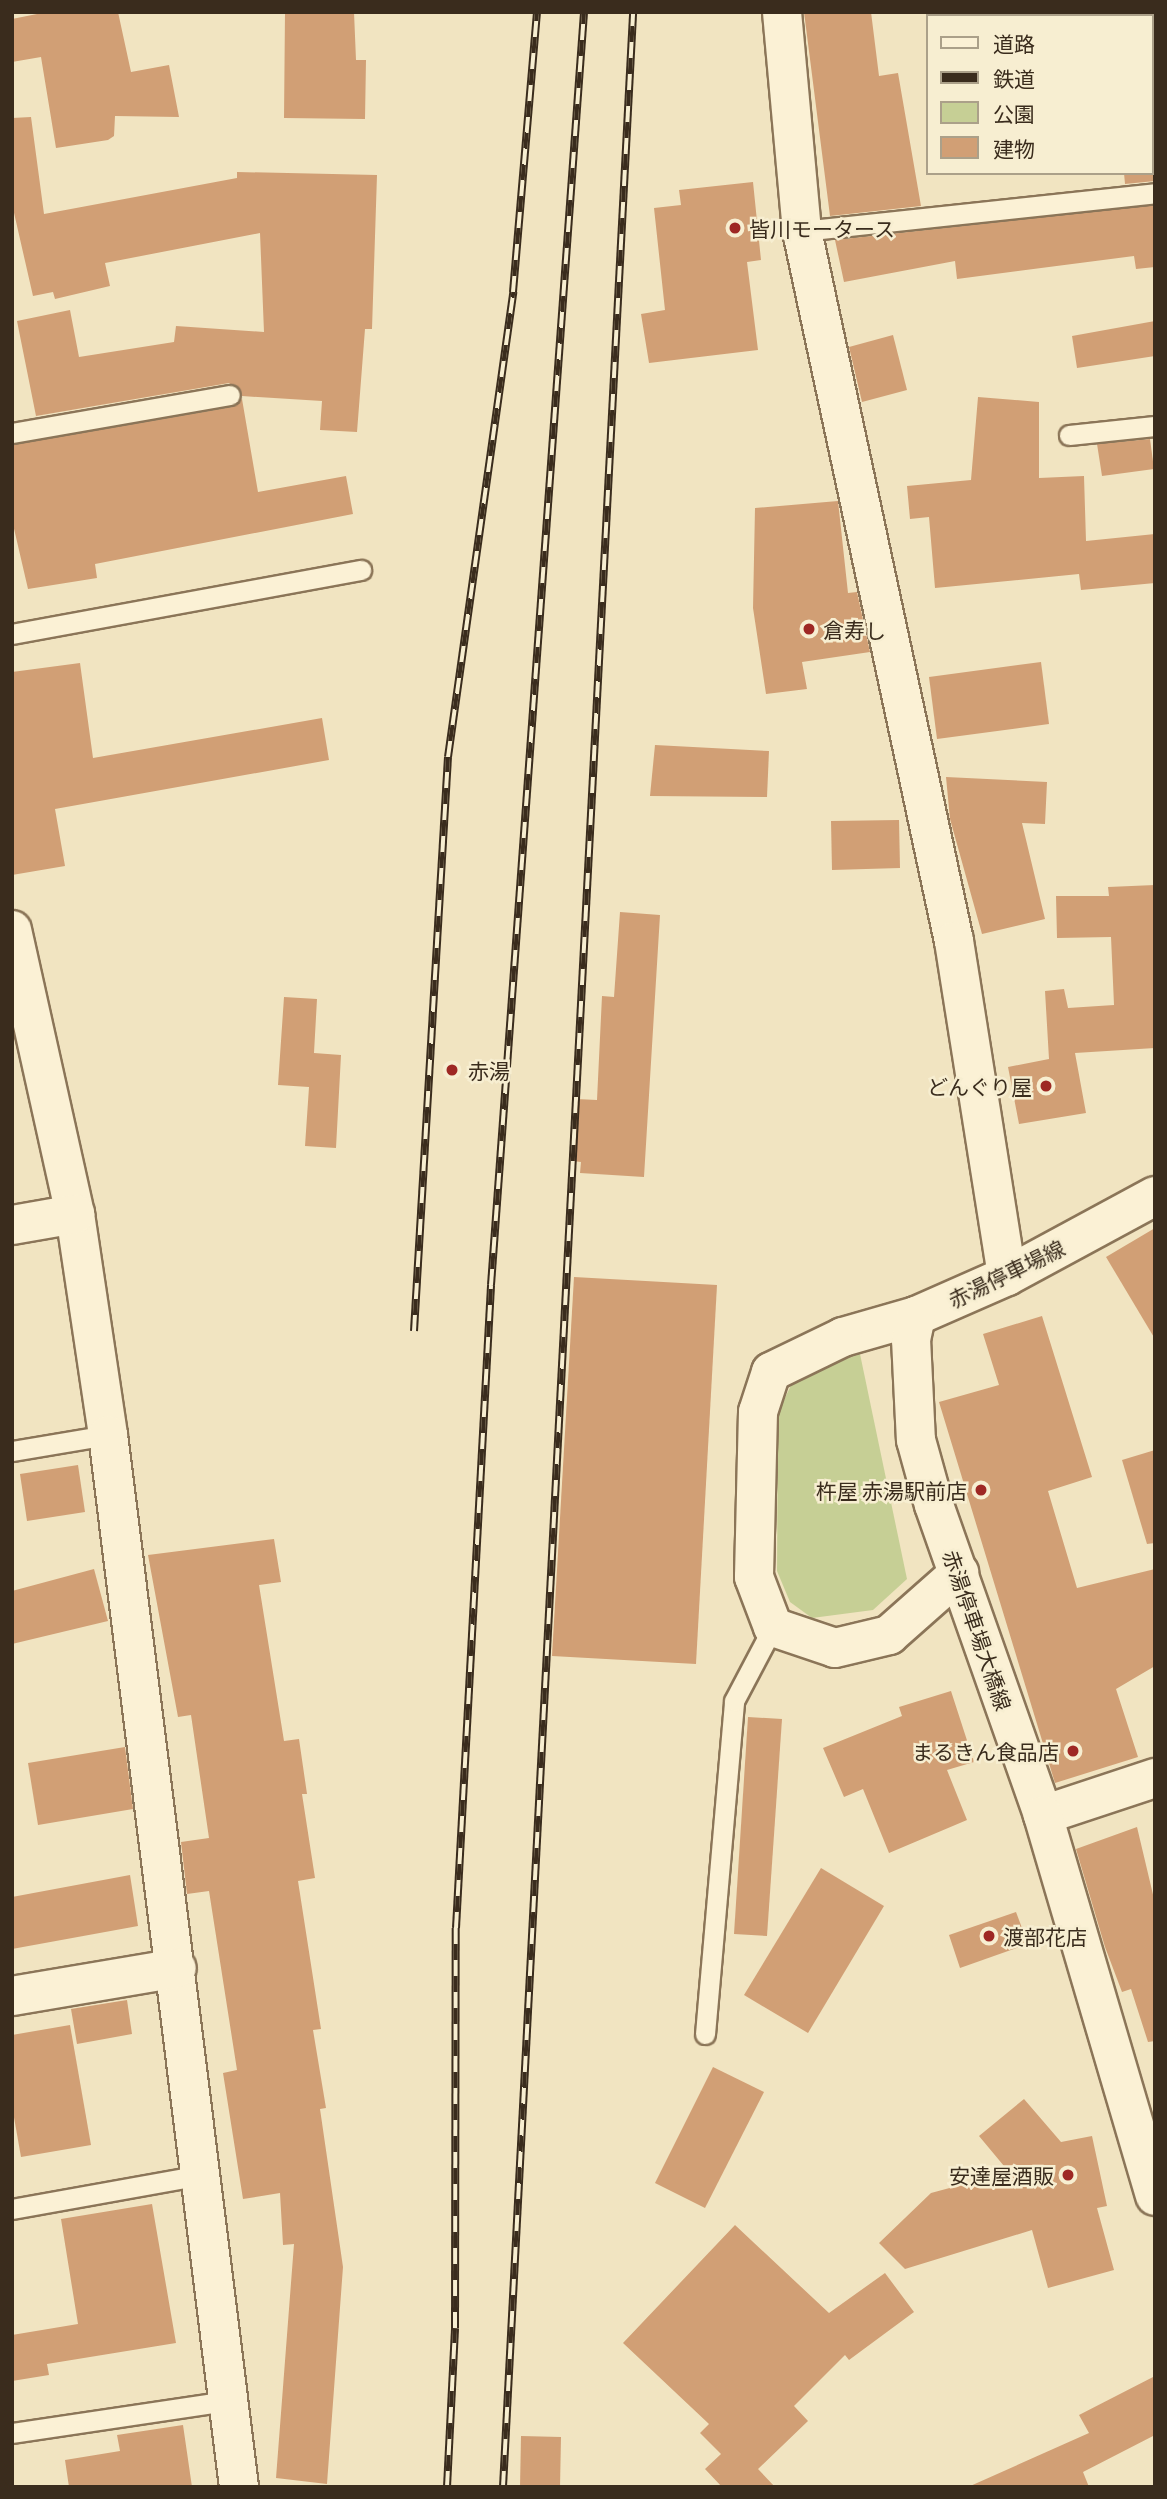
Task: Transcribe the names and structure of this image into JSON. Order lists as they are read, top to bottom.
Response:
{
  "streets": {
    "street": ["赤湯停車場線", "赤湯停車場大橋線"]
  },
  "crossings": [
    ["赤湯停車場線", "赤湯停車場大橋線"]
  ],
  "places": [
    "皆川モータース",
    "倉寿し",
    "赤湯",
    "どんぐり屋",
    "杵屋 赤湯駅前店",
    "まるきん食品店",
    "渡部花店",
    "安達屋酒販"
  ],
  "legend": [
    "道路",
    "鉄道",
    "公園",
    "建物"
  ]
}
